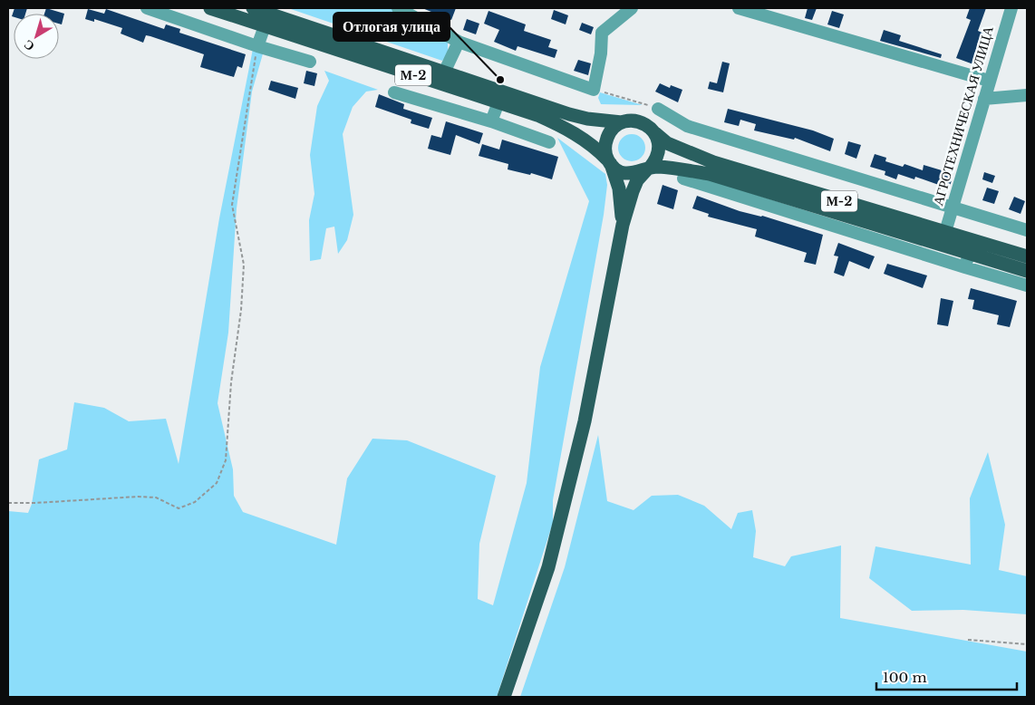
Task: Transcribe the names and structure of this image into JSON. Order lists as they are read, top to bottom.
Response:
{
  "streets": {
    "main road": ["М-2"],
    "street": ["АГРОТЕХНИЧЕСКАЯ УЛИЦА"]
  },
  "crossings": [
    ["М-2", "АГРОТЕХНИЧЕСКАЯ УЛИЦА"]
  ],
  "places": ["Отлогая улица"],
  "scale_bar": "100 m",
  "north": "bottom left"
}
